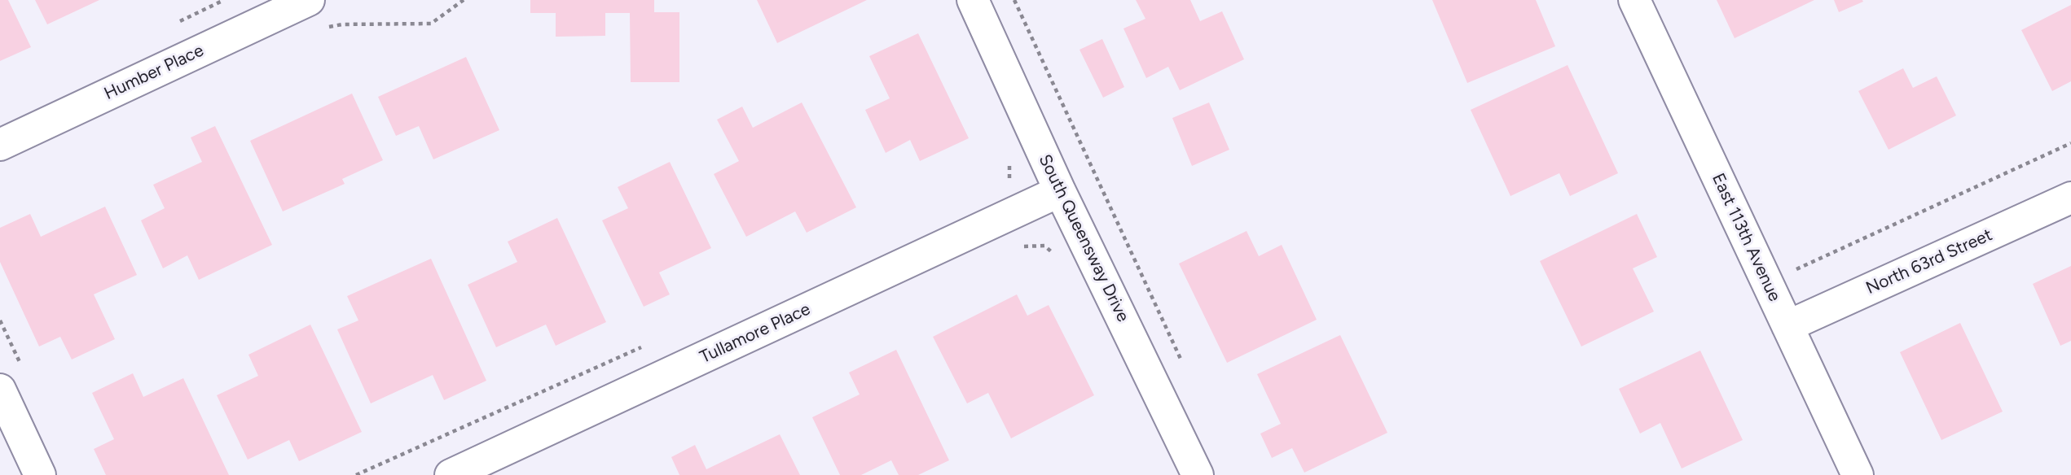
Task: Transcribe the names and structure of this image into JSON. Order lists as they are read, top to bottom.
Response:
{
  "streets": {
    "street": [
      "Humber Place",
      "East 113th Avenue",
      "South Queensway Drive",
      "North 63rd Street",
      "Tullamore Place"
    ]
  },
  "crossings": [
    ["East 113th Avenue", "North 63rd Street"],
    ["South Queensway Drive", "Tullamore Place"]
  ]
}
